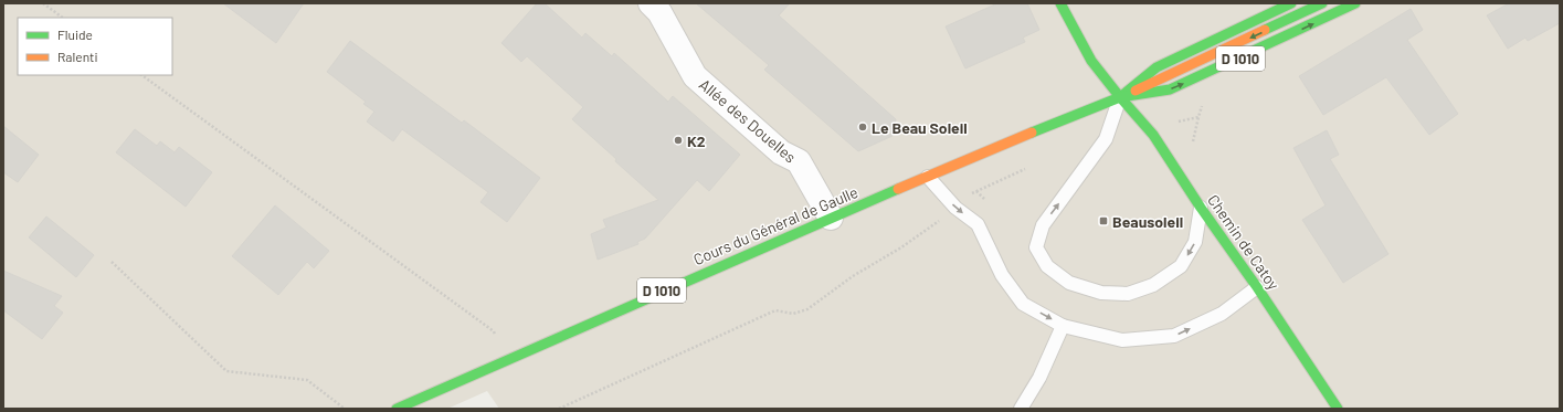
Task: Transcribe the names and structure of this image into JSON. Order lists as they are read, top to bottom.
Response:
{
  "streets": {
    "main road": ["D 1010", "Cours du Général de Gaulle", "Chemin de Catoy"],
    "street": ["Allée des Douelles"]
  },
  "crossings": [
    ["Allée des Douelles", "Cours du Général de Gaulle"],
    ["Cours du Général de Gaulle", "Chemin de Catoy"]
  ],
  "places": {
    "other": ["Le Beau Soleil", "K2"],
    "transit": ["Beausoleil"]
  },
  "legend": ["Fluide", "Ralenti"]
}
